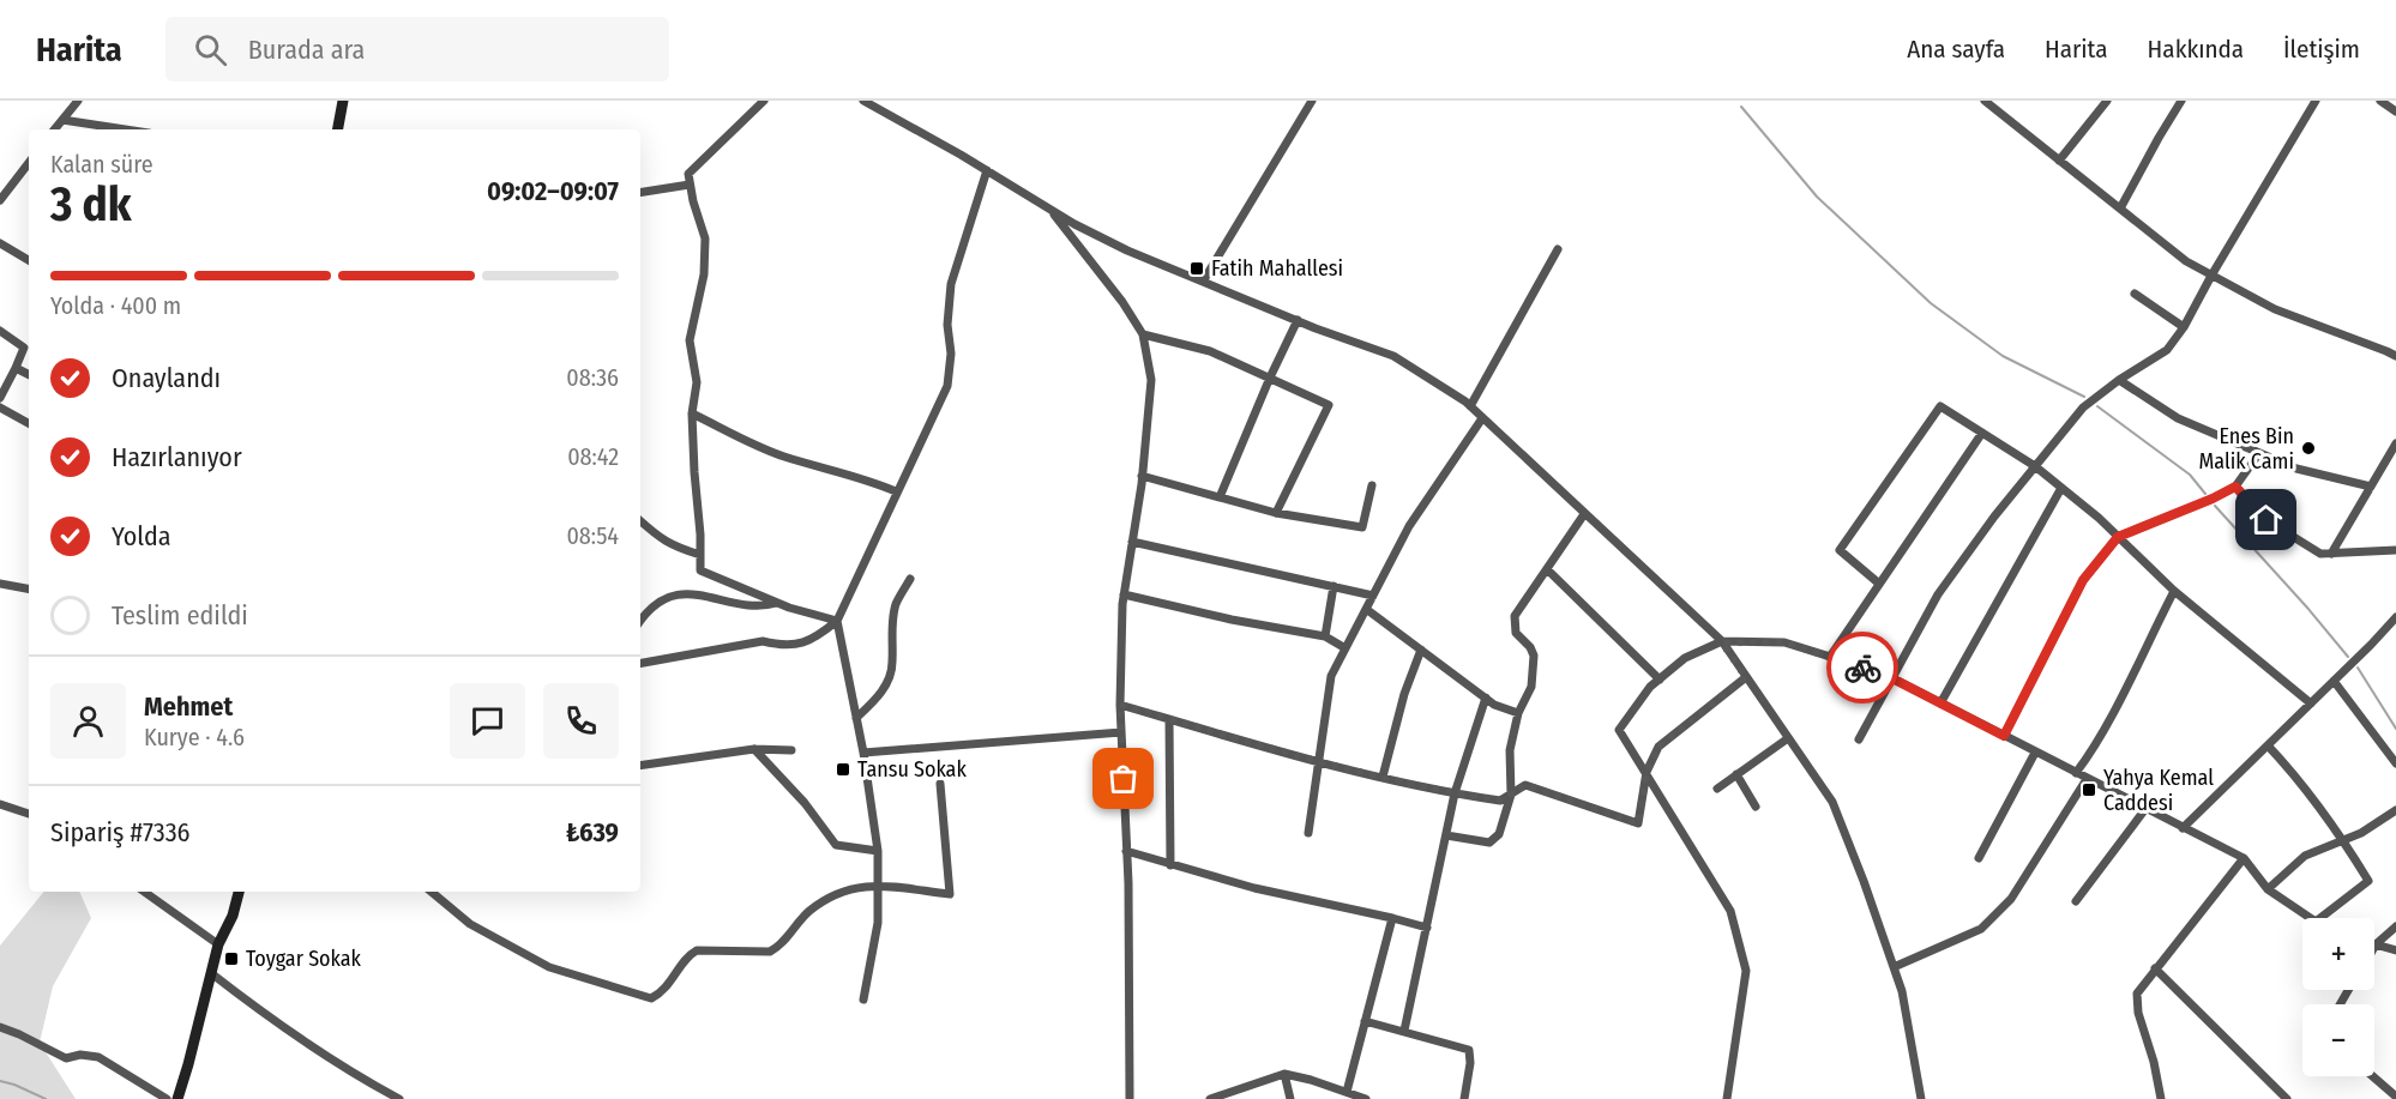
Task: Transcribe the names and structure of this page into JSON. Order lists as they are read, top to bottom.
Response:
{
  "places": {
    "transit": [
      "Fatih Mahallesi",
      "Tansu Sokak",
      "Yahya Kemal Caddesi",
      "Toygar Sokak"
    ],
    "other": ["Enes Bin Malik Cami"]
  },
  "page": {
    "header": "Harita",
    "search": "Burada ara",
    "nav": [
      "Ana sayfa",
      "Harita",
      "Hakkında",
      "İletişim"
    ],
    "heading": ["3 dk", "Kalan süre", "09:02–09:07"],
    "panel": [
      "Mehmet",
      "Kurye · 4.6",
      "Sipariş #7336",
      "₺639"
    ],
    "bar": "Yolda · 400 m",
    "list": [
      ["Onaylandı", "08:36"],
      ["Hazırlanıyor", "08:42"],
      ["Yolda", "08:54"],
      "Teslim edildi"
    ],
    "map_buttons": ["+", "−"]
  }
}
